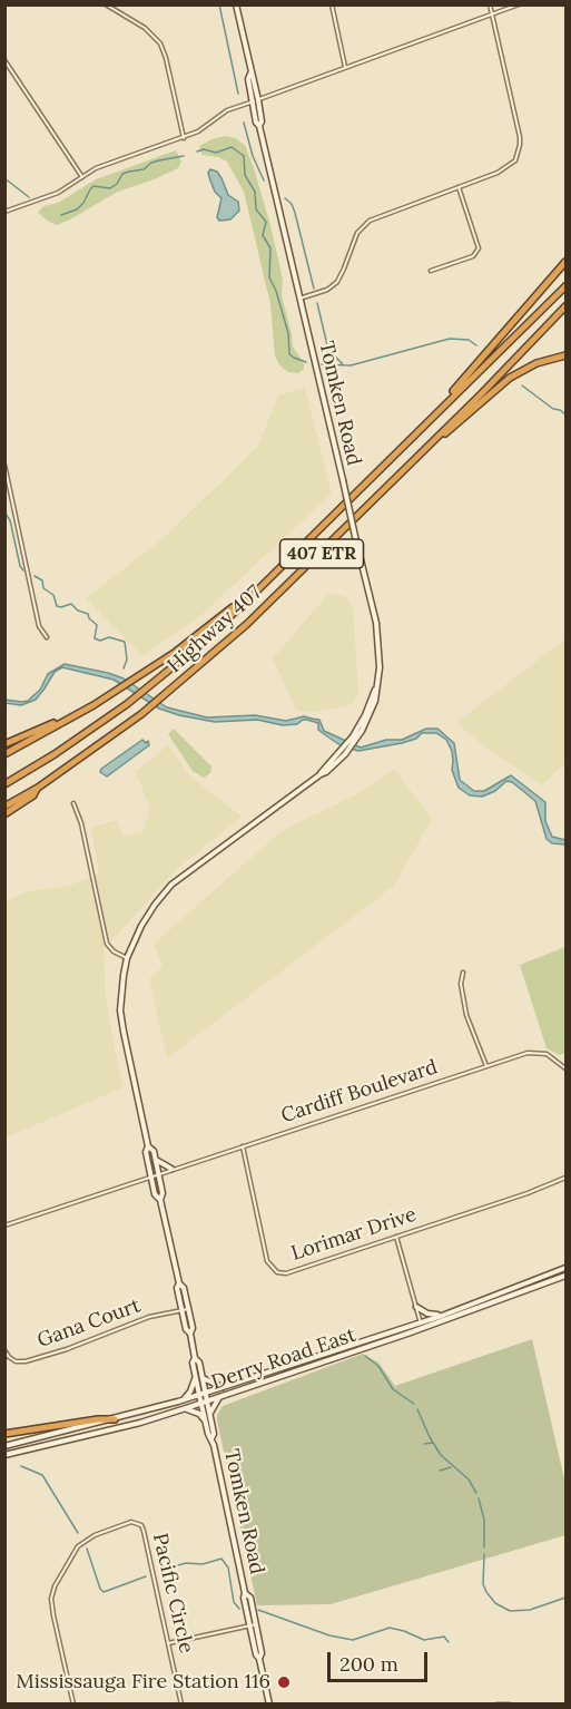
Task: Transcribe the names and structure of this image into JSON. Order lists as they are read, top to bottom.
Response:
{
  "streets": {
    "highway": ["407 ETR", "Highway 407"],
    "main road": ["Tomken Road", "Derry Road East"],
    "street": [
      "Cardiff Boulevard",
      "Lorimar Drive",
      "Gana Court",
      "Pacific Circle"
    ]
  },
  "crossings": [
    ["Tomken Road", "Cardiff Boulevard"],
    ["Tomken Road", "Gana Court"],
    ["Tomken Road", "Derry Road East"],
    ["Cardiff Boulevard", "Lorimar Drive"]
  ],
  "places": ["Mississauga Fire Station 116"],
  "scale_bar": "200 m"
}
